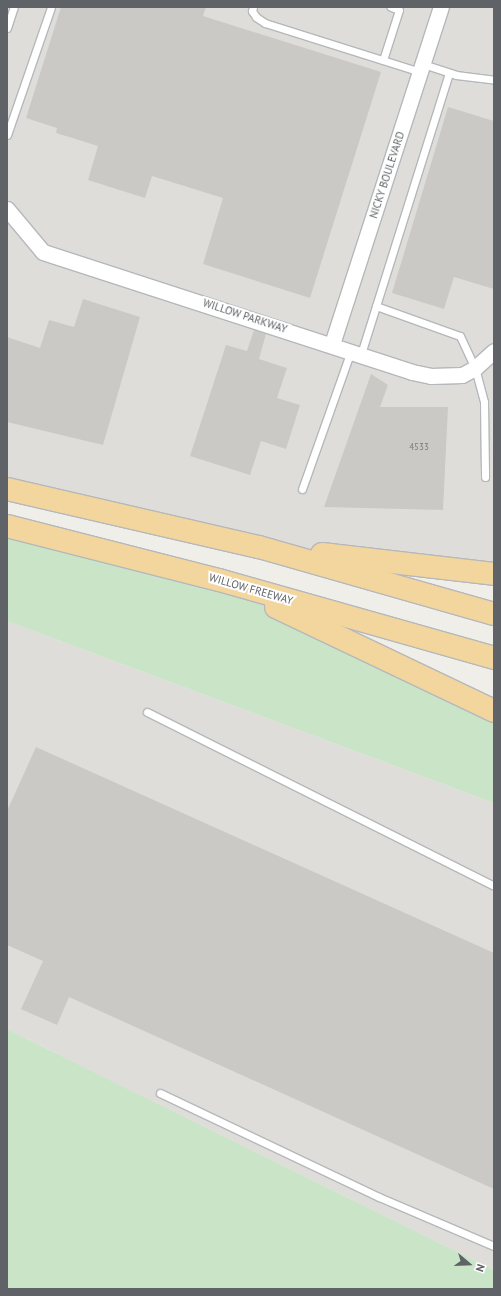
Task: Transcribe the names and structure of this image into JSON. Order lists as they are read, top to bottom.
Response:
{
  "streets": {
    "highway": ["WILLOW FREEWAY"],
    "street": ["NICKY BOULEVARD", "WILLOW PARKWAY"]
  },
  "crossings": [
    ["NICKY BOULEVARD", "WILLOW PARKWAY"]
  ],
  "house_numbers": ["4533"],
  "north": "right"
}
